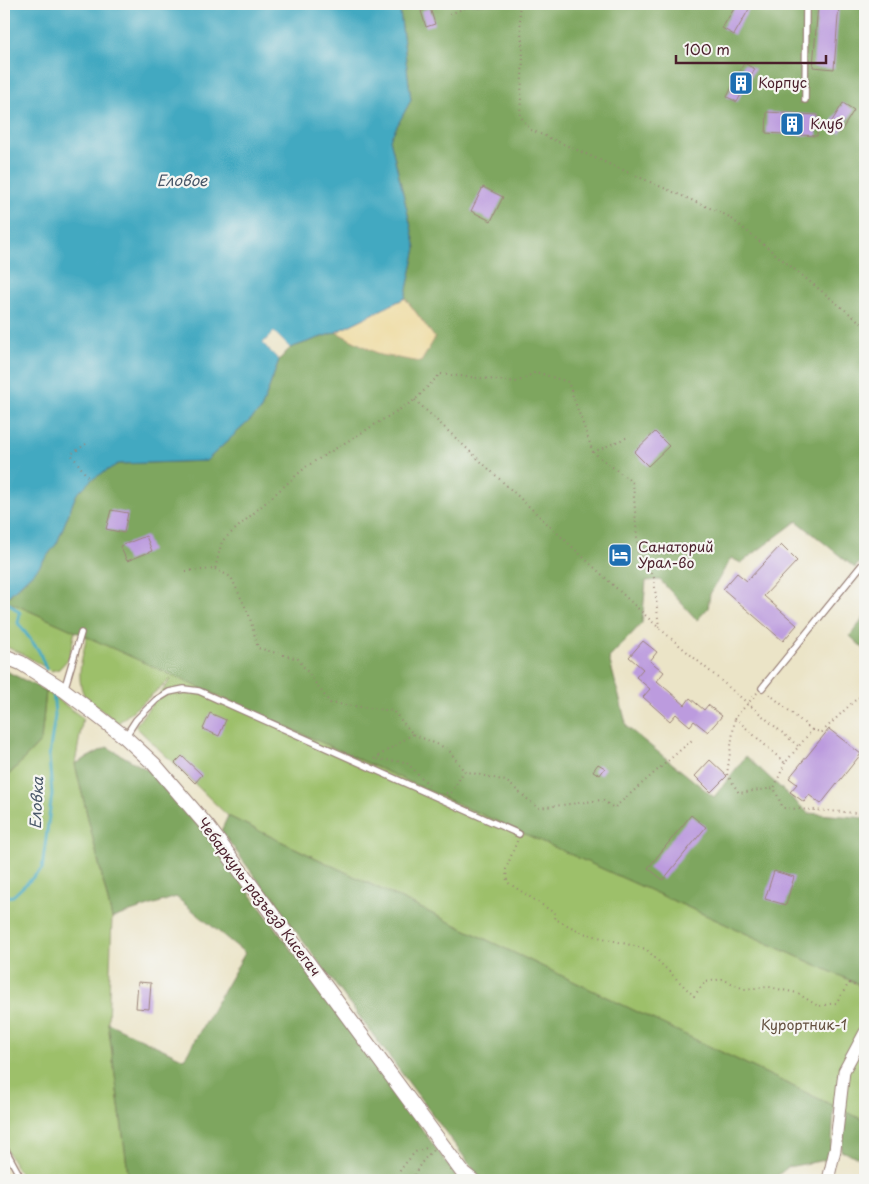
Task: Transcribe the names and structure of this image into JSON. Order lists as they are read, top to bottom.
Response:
{
  "streets": {
    "street": ["Чебаркуль-разъезд Кисегач"]
  },
  "water": ["Еловое", "Еловка"],
  "parks": ["Курортник-1"],
  "places": {
    "building": ["Корпус", "Клуб"],
    "hotel": ["Санаторий Урал-во"]
  },
  "scale_bar": "100 m"
}
